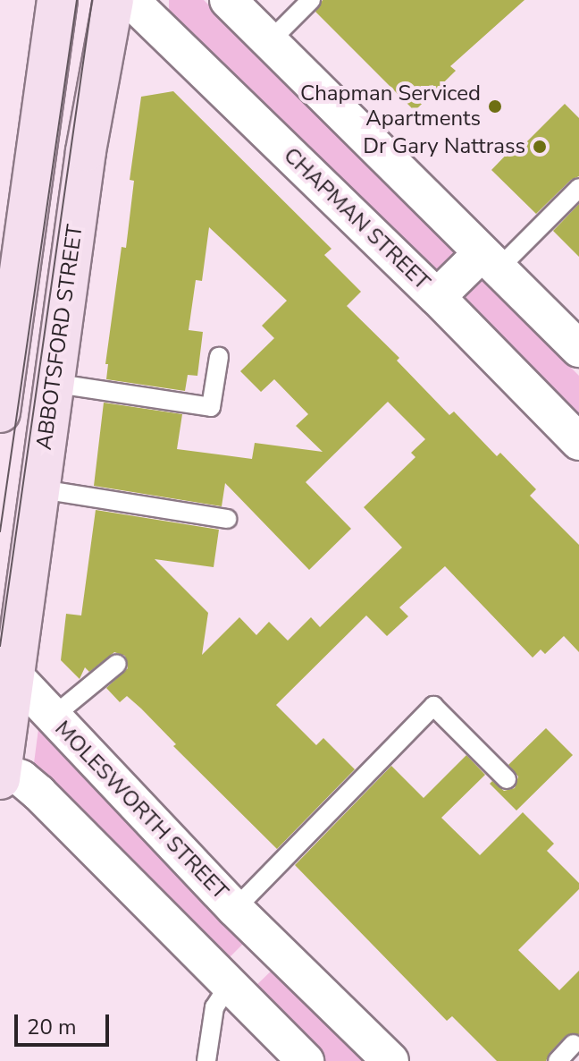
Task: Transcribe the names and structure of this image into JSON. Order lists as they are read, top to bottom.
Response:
{
  "streets": {
    "street": ["CHAPMAN STREET", "ABBOTSFORD STREET", "MOLESWORTH STREET"]
  },
  "crossings": [
    ["ABBOTSFORD STREET", "MOLESWORTH STREET"]
  ],
  "places": ["Chapman Serviced Apartments", "Dr Gary Nattrass"],
  "scale_bar": "20 m"
}
